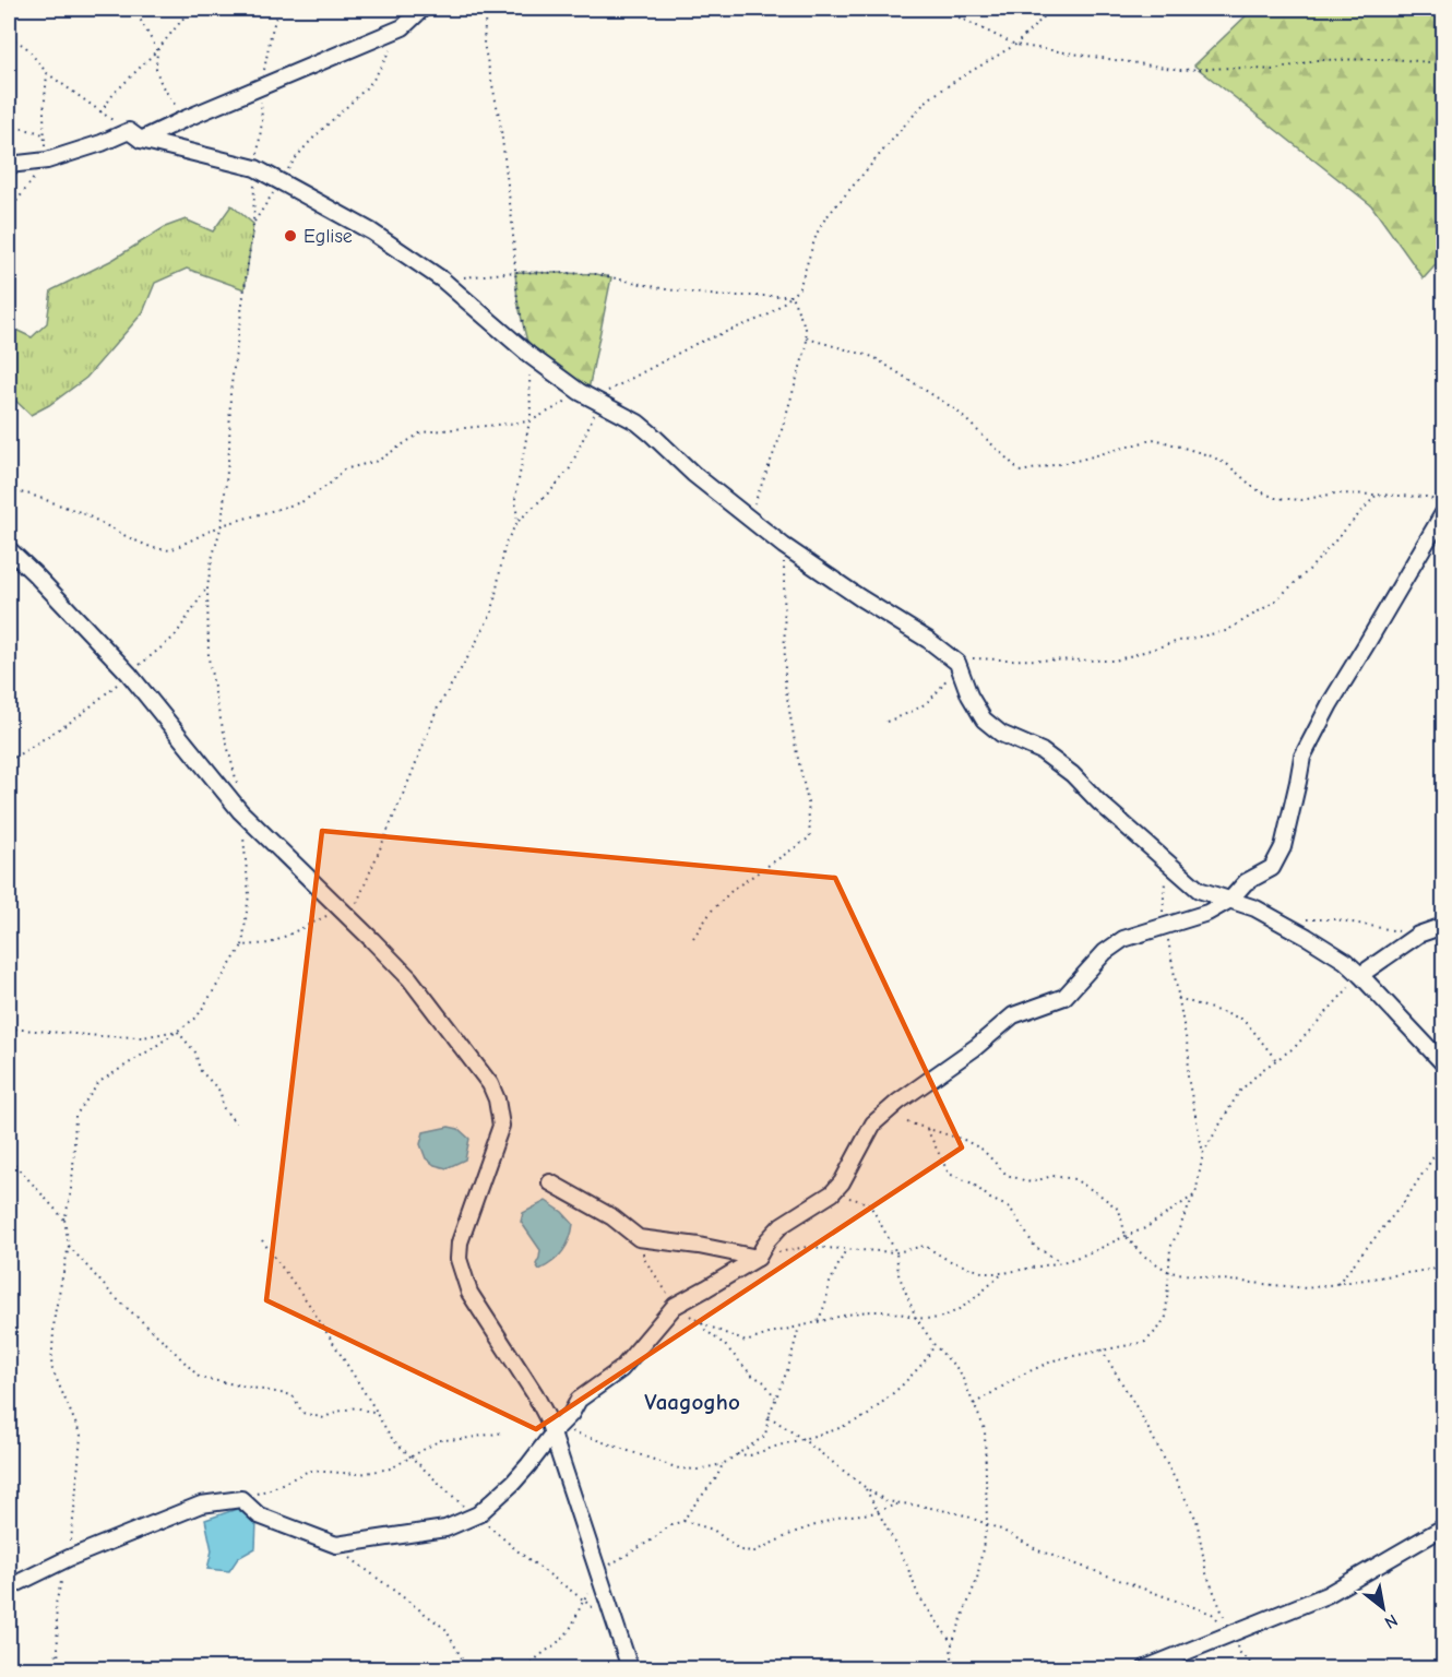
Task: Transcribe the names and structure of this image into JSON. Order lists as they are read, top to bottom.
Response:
{
  "districts": ["Vaagogho"],
  "places": ["Eglise"],
  "north": "bottom right"
}
